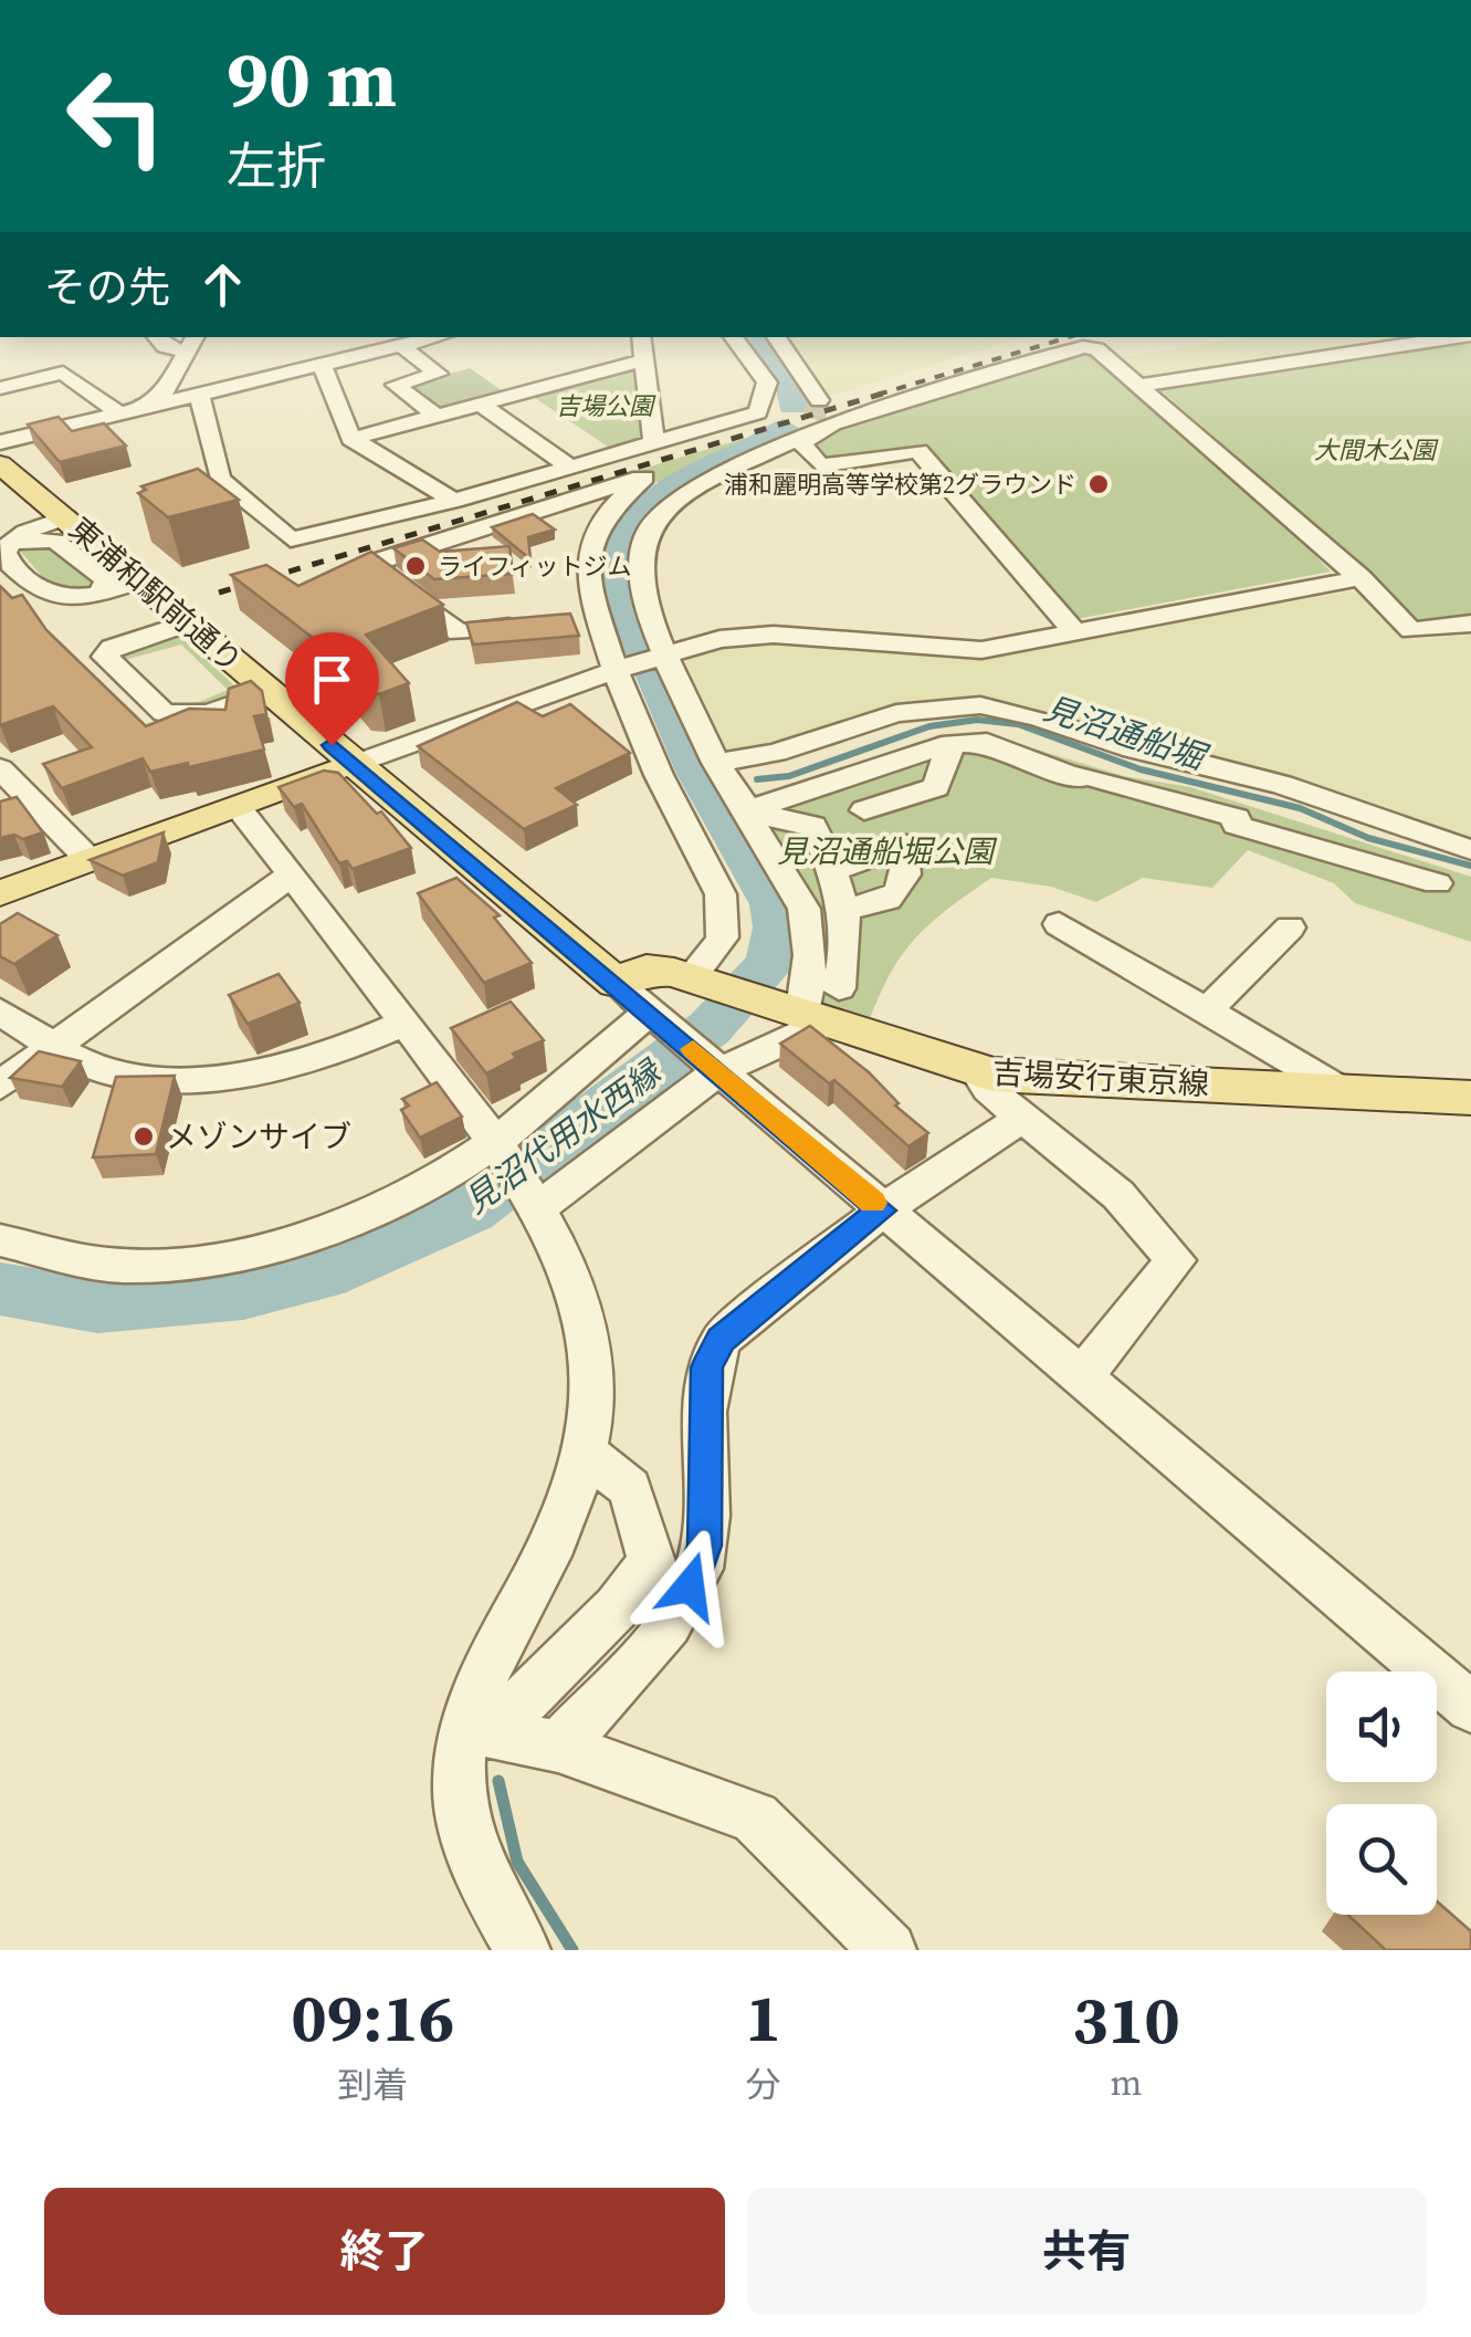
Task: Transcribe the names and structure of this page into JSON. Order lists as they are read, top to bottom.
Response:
{
  "streets": {
    "main road": ["東浦和駅前通り", "吉場安行東京線"]
  },
  "crossings": [
    ["東浦和駅前通り", "吉場安行東京線"]
  ],
  "water": ["見沼通船堀", "見沼代用水西縁"],
  "parks": ["吉場公園", "大間木公園", "見沼通船堀公園"],
  "places": ["浦和麗明高等学校第2グラウンド", "ライフィットジム", "メゾンサイブ"],
  "page": {
    "turn": ["90 m", "左折"],
    "then": "その先",
    "eta": [
      "09:16",
      "到着",
      "1",
      "分",
      "310",
      "m"
    ],
    "buttons": ["終了", "共有"]
  }
}
